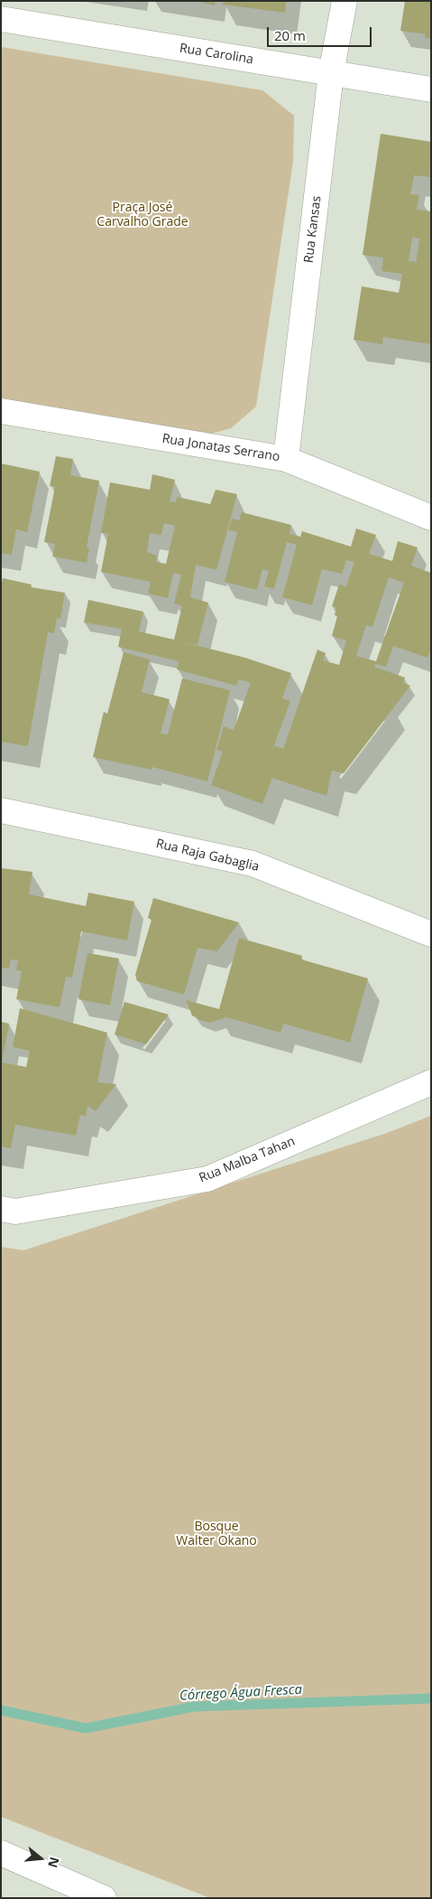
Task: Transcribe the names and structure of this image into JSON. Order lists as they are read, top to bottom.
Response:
{
  "streets": {
    "street": [
      "Rua Carolina",
      "Rua Kansas",
      "Rua Jonatas Serrano",
      "Rua Raja Gabaglia",
      "Rua Malba Tahan"
    ]
  },
  "crossings": [
    ["Rua Carolina", "Rua Kansas"],
    ["Rua Kansas", "Rua Jonatas Serrano"]
  ],
  "water": ["Córrego Água Fresca"],
  "parks": ["Praça José Carvalho Grade", "Bosque Walter Okano"],
  "scale_bar": "20 m",
  "north": "right"
}
